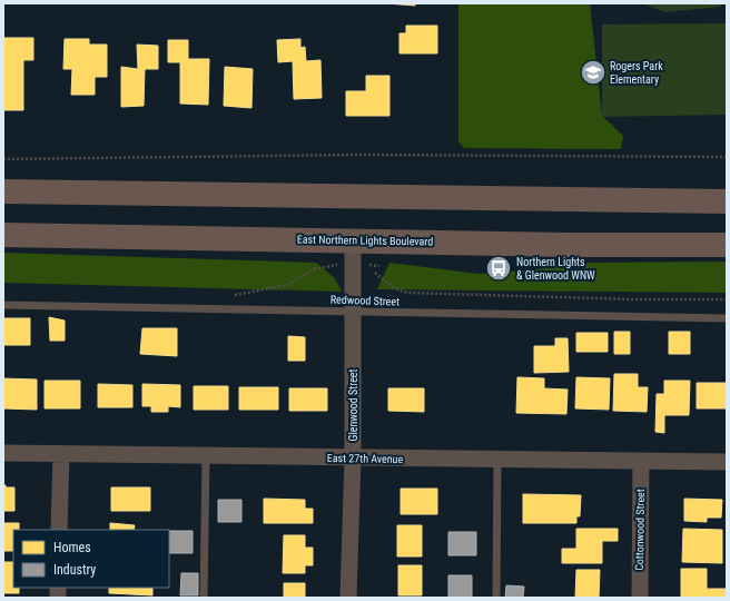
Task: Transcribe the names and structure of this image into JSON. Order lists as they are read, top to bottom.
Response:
{
  "streets": {
    "main road": ["East Northern Lights Boulevard"],
    "street": ["Glenwood Street", "East 27th Avenue", "Cottonwood Street"],
    "lane": ["Redwood Street"]
  },
  "crossings": [
    ["East Northern Lights Boulevard", "Glenwood Street"],
    ["Redwood Street", "Glenwood Street"],
    ["Glenwood Street", "East 27th Avenue"],
    ["East 27th Avenue", "Cottonwood Street"]
  ],
  "places": {
    "school or university": ["Rogers Park Elementary"],
    "bus stop": ["Northern Lights & Glenwood WNW"]
  },
  "legend": ["Homes", "Industry"]
}
